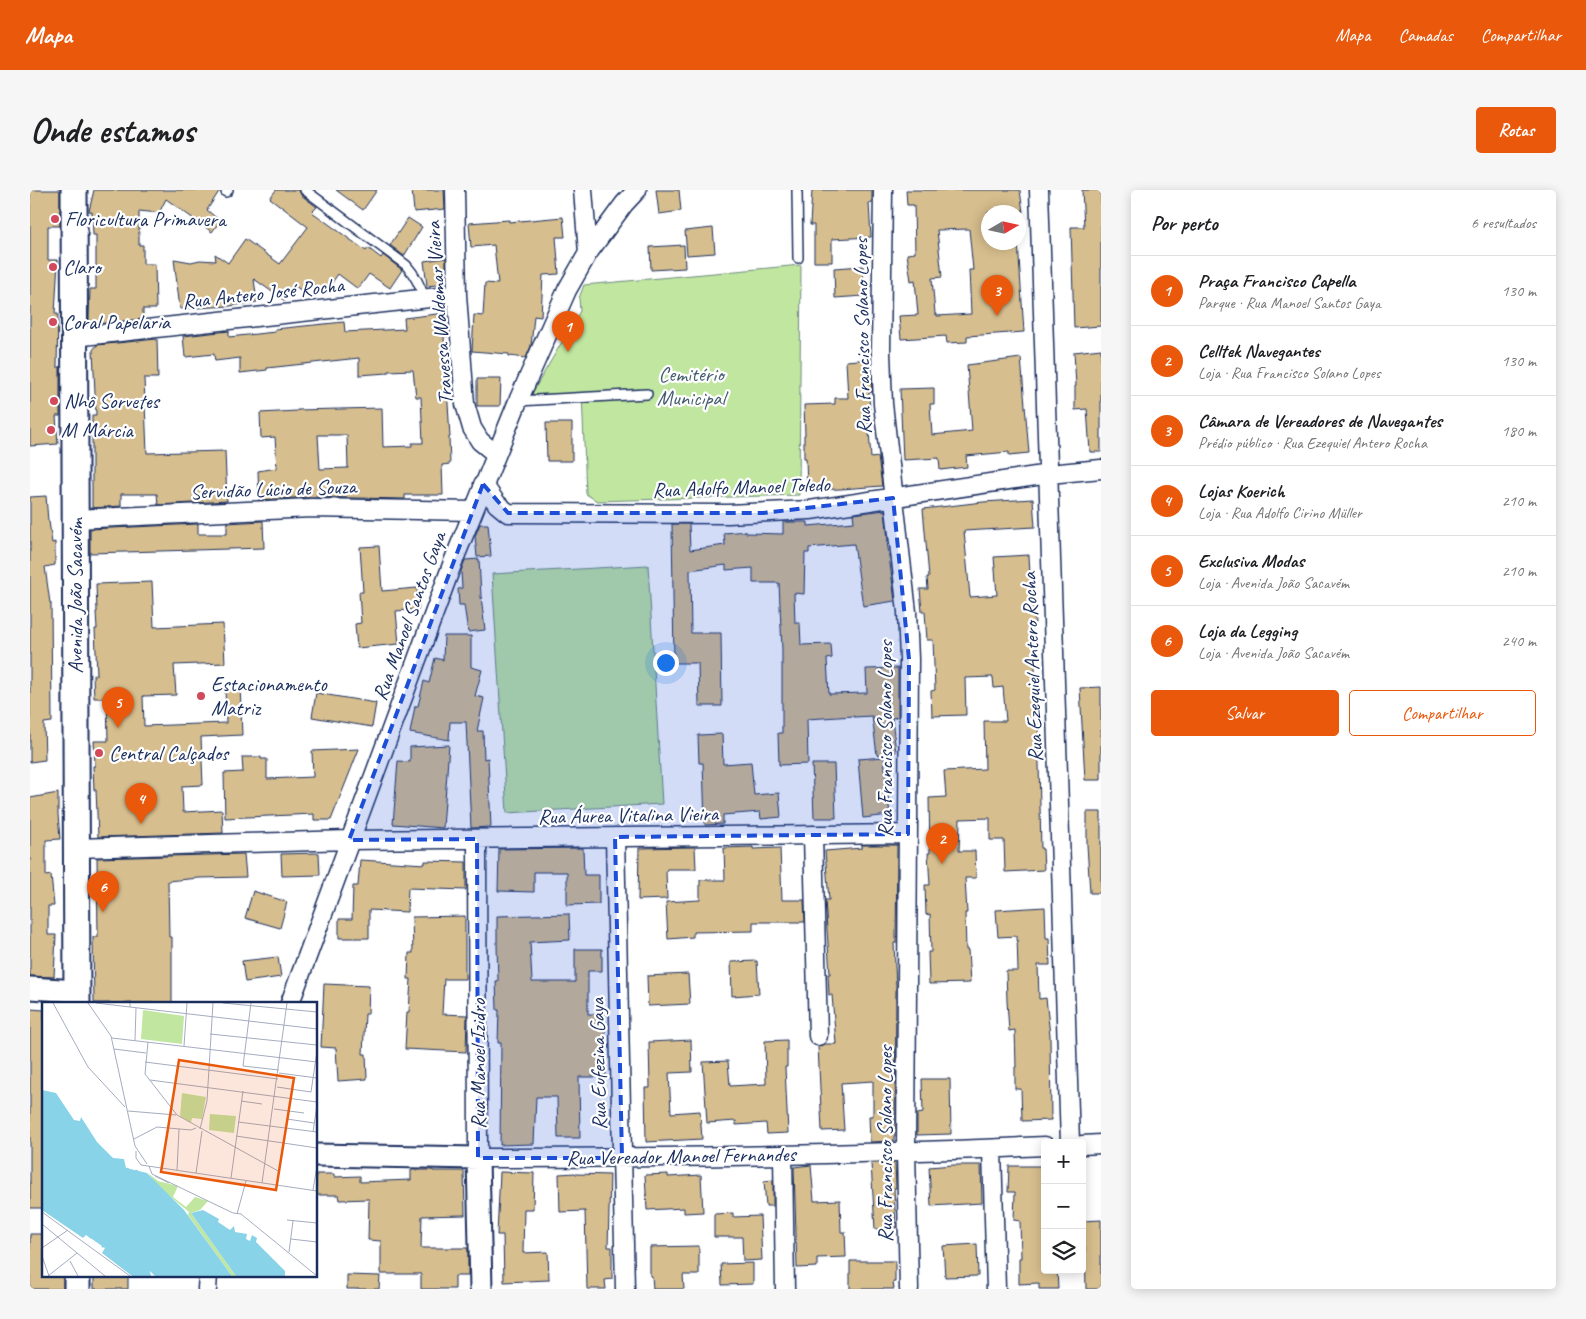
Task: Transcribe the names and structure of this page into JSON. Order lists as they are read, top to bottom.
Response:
{
  "streets": {
    "main road": ["Avenida João Sacavém"],
    "street": [
      "Rua Antero José Rocha",
      "Travessa Waldemar Vieira",
      "Rua Francisco Solano Lopes",
      "Rua Adolfo Manoel Toledo",
      "Servidão Lúcio de Souza",
      "Rua Manoel Santos Gaya",
      "Rua Ezequiel Antero Rocha",
      "Rua Áurea Vitalina Vieira",
      "Rua Manoel Izidro",
      "Rua Eufezina Gaya",
      "Rua Vereador Manoel Fernandes"
    ]
  },
  "crossings": [
    ["Rua Antero José Rocha", "Travessa Waldemar Vieira"],
    ["Rua Antero José Rocha", "Avenida João Sacavém"],
    ["Travessa Waldemar Vieira", "Rua Manoel Santos Gaya"],
    ["Rua Francisco Solano Lopes", "Rua Adolfo Manoel Toledo"],
    ["Rua Francisco Solano Lopes", "Rua Áurea Vitalina Vieira"],
    ["Rua Francisco Solano Lopes", "Rua Vereador Manoel Fernandes"],
    ["Rua Adolfo Manoel Toledo", "Rua Manoel Santos Gaya"],
    ["Rua Adolfo Manoel Toledo", "Rua Ezequiel Antero Rocha"],
    ["Servidão Lúcio de Souza", "Avenida João Sacavém"],
    ["Servidão Lúcio de Souza", "Rua Manoel Santos Gaya"],
    ["Avenida João Sacavém", "Rua Áurea Vitalina Vieira"],
    ["Rua Manoel Santos Gaya", "Rua Áurea Vitalina Vieira"],
    ["Rua Áurea Vitalina Vieira", "Rua Manoel Izidro"],
    ["Rua Áurea Vitalina Vieira", "Rua Eufezina Gaya"],
    ["Rua Manoel Izidro", "Rua Vereador Manoel Fernandes"],
    ["Rua Eufezina Gaya", "Rua Vereador Manoel Fernandes"]
  ],
  "parks": ["Cemitério Municipal"],
  "places": [
    "Floricultura Primavera",
    "Claro",
    "Coral Papelaria",
    "Nhô Sorvetes",
    "M Márcia",
    "Estacionamento Matriz",
    "Central Calçados"
  ],
  "north": "right",
  "page": {
    "header": "Mapa",
    "nav": ["Mapa", "Camadas", "Compartilhar"],
    "buttons": [
      "Rotas",
      ["Salvar", "Compartilhar"]
    ],
    "title": "Onde estamos",
    "heading": ["Por perto", "6 resultados"],
    "list": [
      {
        "mark": "1",
        "name": "Praça Francisco Capella",
        "note": "Parque · Rua Manoel Santos Gaya",
        "value": "130 m"
      },
      {
        "mark": "2",
        "name": "Celltek Navegantes",
        "note": "Loja · Rua Francisco Solano Lopes",
        "value": "130 m"
      },
      {
        "mark": "3",
        "name": "Câmara de Vereadores de Navegantes",
        "note": "Prédio público · Rua Ezequiel Antero Rocha",
        "value": "180 m"
      },
      {
        "mark": "4",
        "name": "Lojas Koerich",
        "note": "Loja · Rua Adolfo Cirino Müller",
        "value": "210 m"
      },
      {
        "mark": "5",
        "name": "Exclusiva Modas",
        "note": "Loja · Avenida João Sacavém",
        "value": "210 m"
      },
      {
        "mark": "6",
        "name": "Loja da Legging",
        "note": "Loja · Avenida João Sacavém",
        "value": "240 m"
      }
    ],
    "pins": [
      "3",
      "1",
      "5",
      "4",
      "2",
      "6"
    ],
    "map_buttons": ["+", "−"]
  }
}
